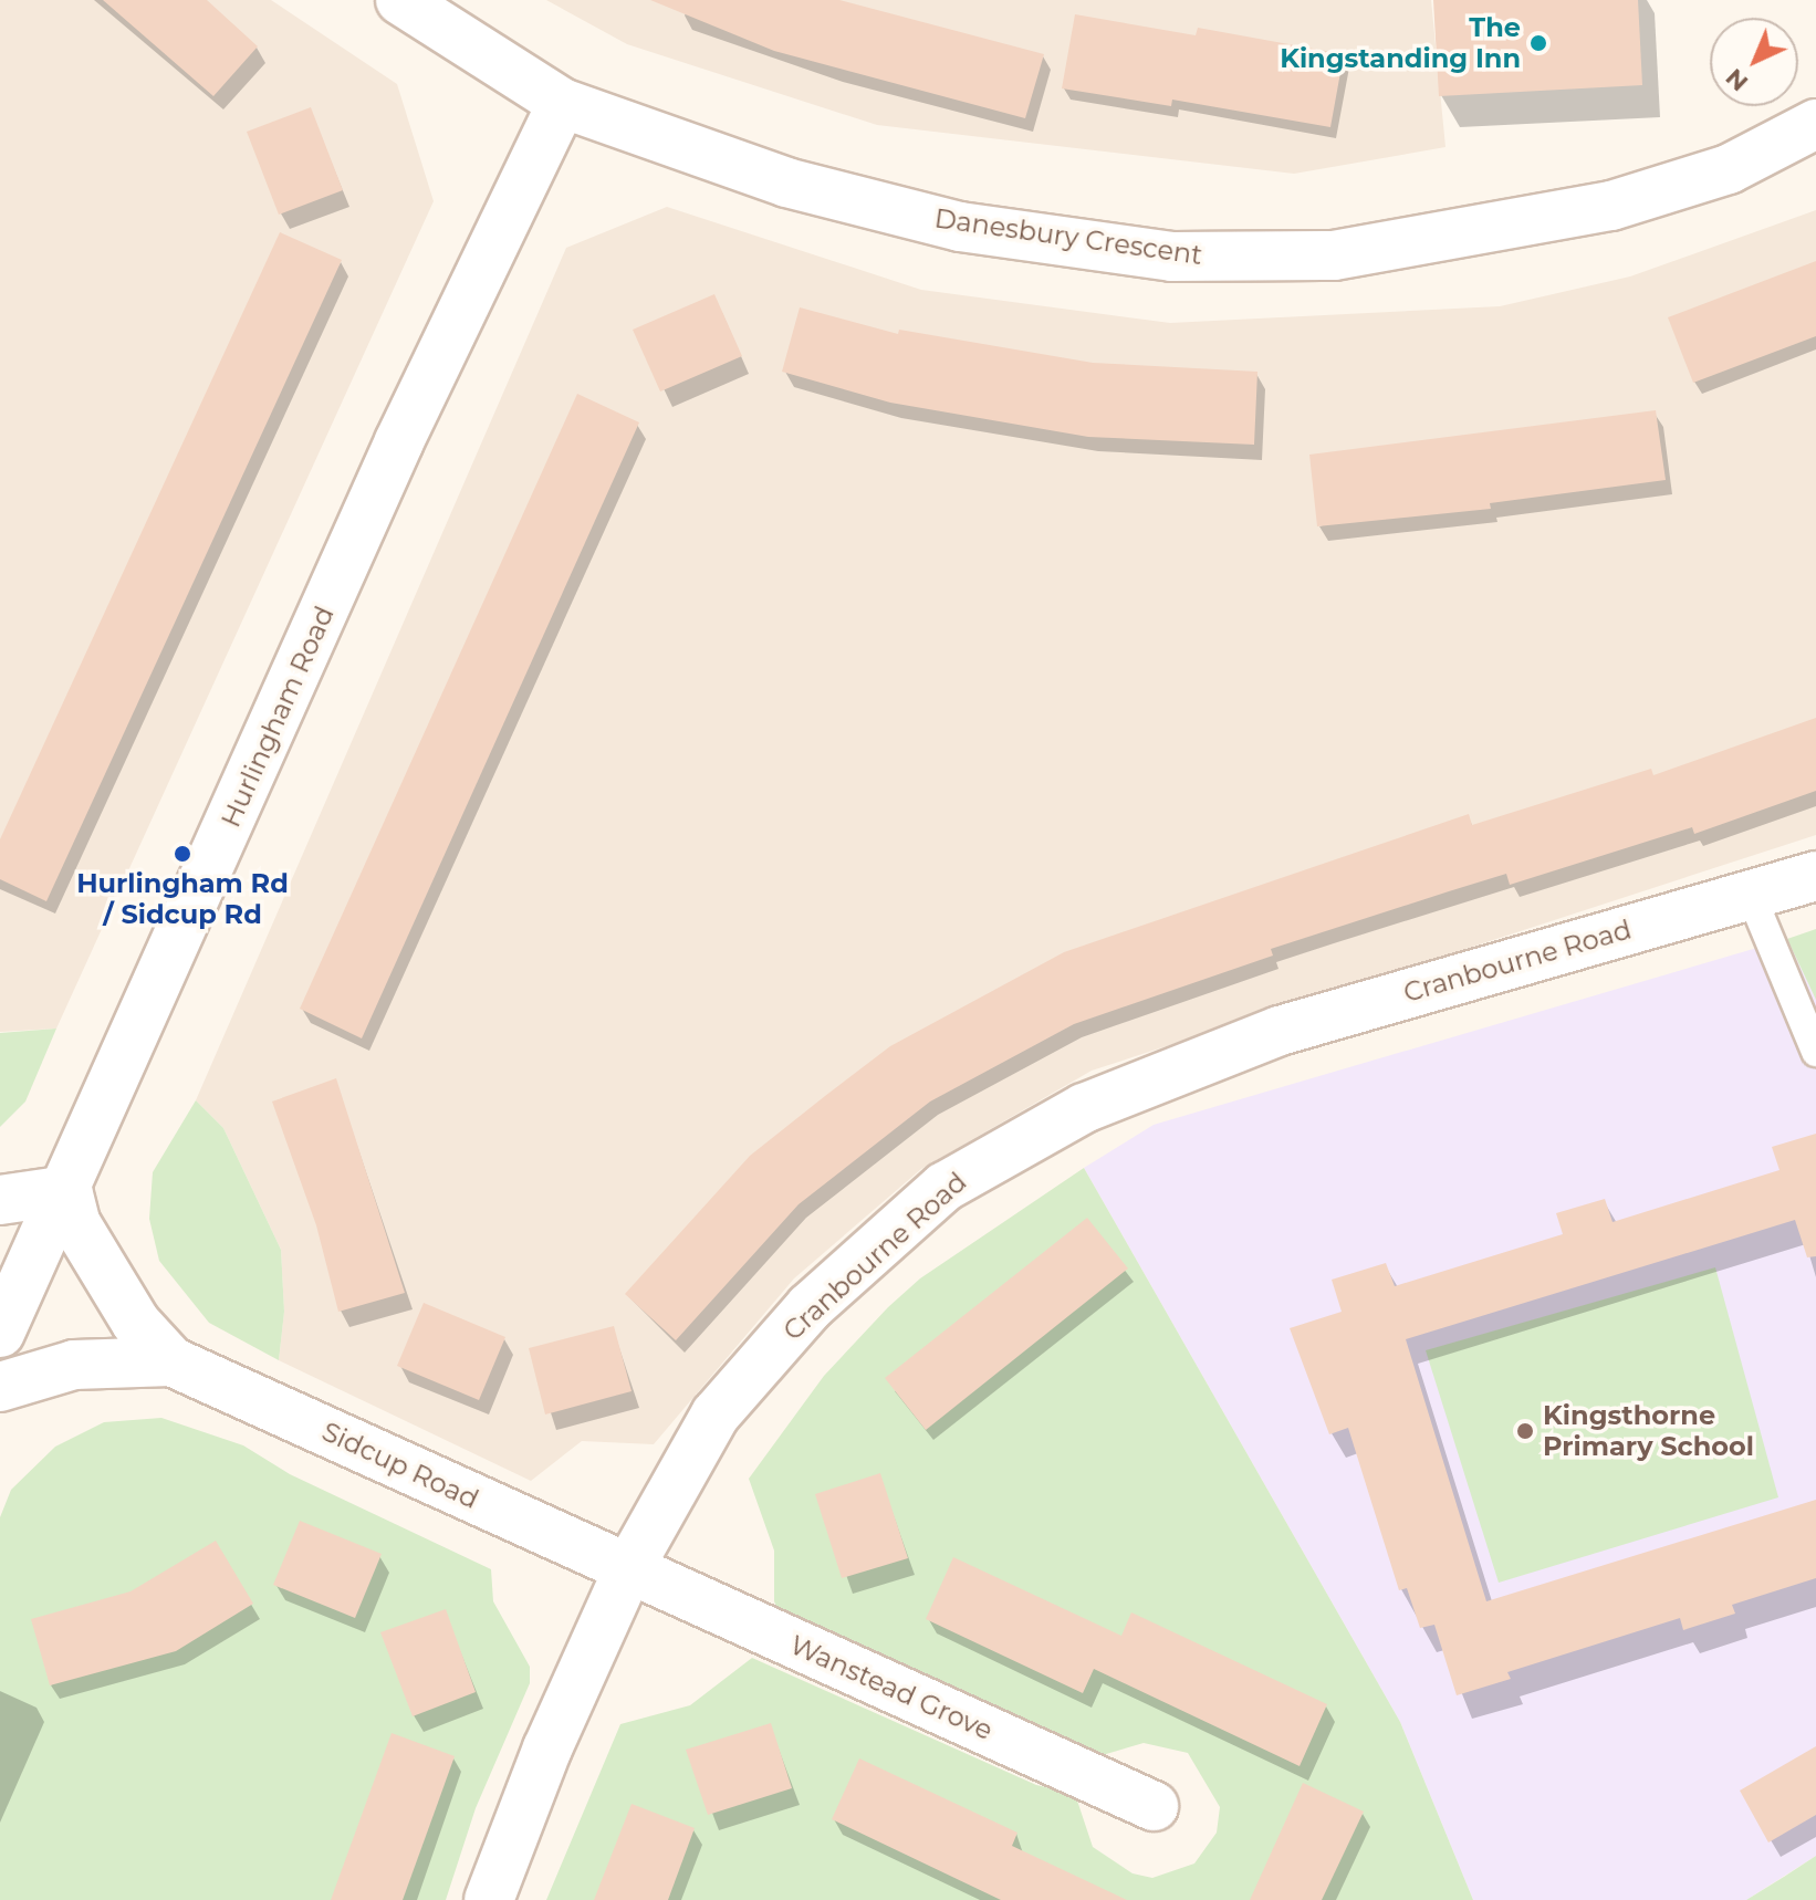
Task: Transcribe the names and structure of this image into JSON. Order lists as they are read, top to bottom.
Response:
{
  "streets": {
    "street": [
      "Danesbury Crescent",
      "Hurlingham Road",
      "Cranbourne Road",
      "Sidcup Road",
      "Wanstead Grove"
    ]
  },
  "crossings": [
    ["Danesbury Crescent", "Hurlingham Road"],
    ["Hurlingham Road", "Sidcup Road"],
    ["Cranbourne Road", "Sidcup Road"],
    ["Cranbourne Road", "Wanstead Grove"],
    ["Sidcup Road", "Wanstead Grove"]
  ],
  "places": ["The Kingstanding Inn", "Hurlingham Rd / Sidcup Rd", "Kingsthorne Primary School"],
  "north": "bottom left"
}
